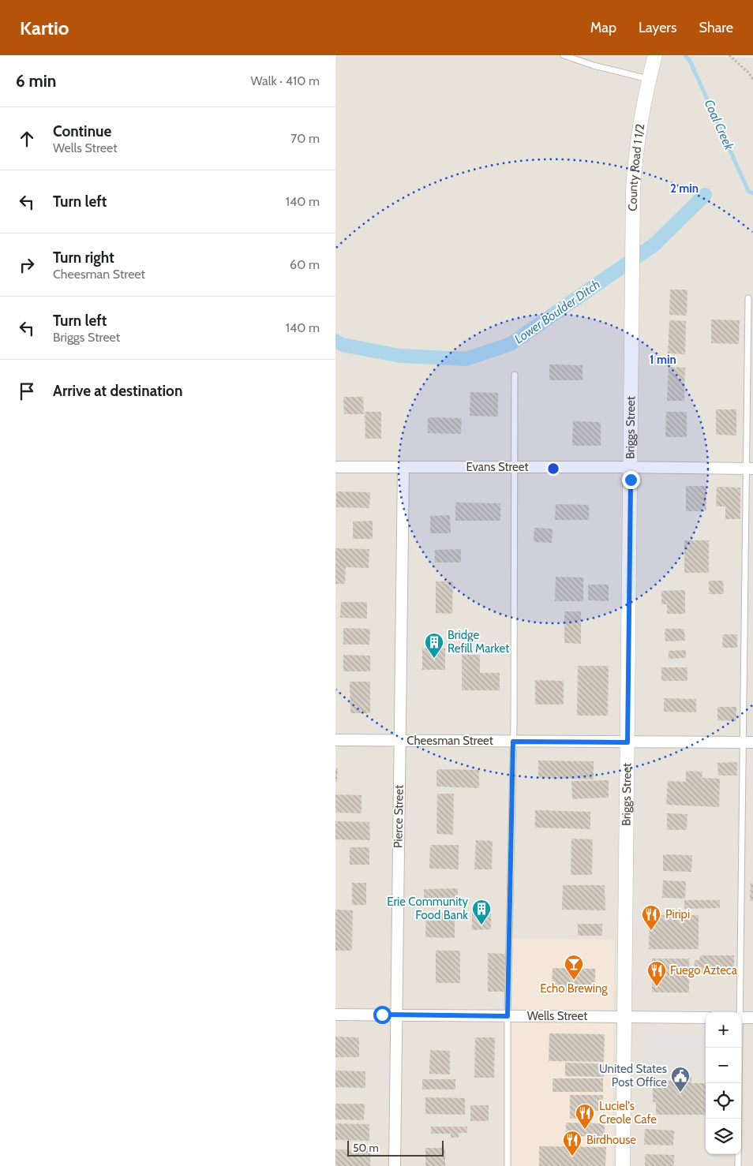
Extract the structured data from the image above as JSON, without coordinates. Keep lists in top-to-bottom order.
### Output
{
  "streets": {
    "street": [
      "County Road 1 1/2",
      "Briggs Street",
      "Evans Street",
      "Cheesman Street",
      "Pierce Street",
      "Wells Street"
    ]
  },
  "crossings": [
    ["County Road 1 1/2", "Briggs Street"],
    ["Briggs Street", "Evans Street"],
    ["Briggs Street", "Cheesman Street"],
    ["Briggs Street", "Wells Street"],
    ["Evans Street", "Pierce Street"],
    ["Cheesman Street", "Pierce Street"],
    ["Pierce Street", "Wells Street"]
  ],
  "water": ["Coal Creek", "Lower Boulder Ditch"],
  "places": {
    "building": ["Bridge Refill Market", "Erie Community Food Bank"],
    "restaurant": [
      "Piripi",
      "Fuego Azteca",
      "Luciel's Creole Cafe",
      "Birdhouse"
    ],
    "bar": ["Echo Brewing"],
    "public building": ["United States Post Office"]
  },
  "scale_bar": "50 m",
  "page": {
    "header": "Kartio",
    "nav": ["Map", "Layers", "Share"],
    "heading": ["6 min", "Walk · 410 m"],
    "list": [
      ["Continue", "Wells Street", "70 m"],
      ["Turn left", "140 m"],
      ["Turn right", "Cheesman Street", "60 m"],
      ["Turn left", "Briggs Street", "140 m"],
      "Arrive at destination"
    ],
    "map_buttons": ["+", "−"],
    "scale": "50 m"
  },
  "rings": ["2 min", "1 min"]
}
